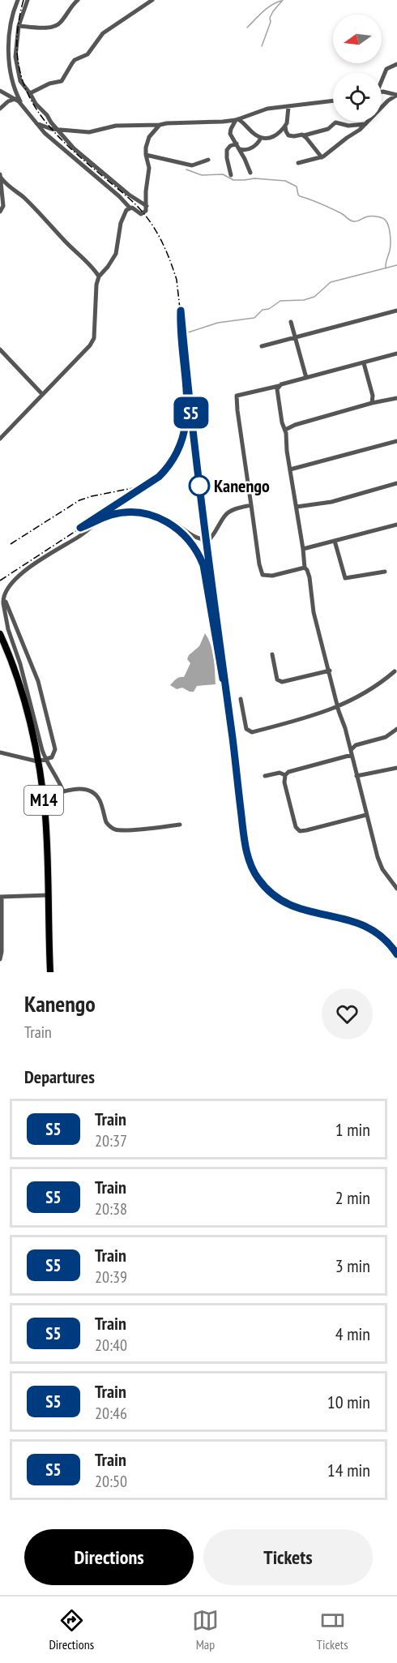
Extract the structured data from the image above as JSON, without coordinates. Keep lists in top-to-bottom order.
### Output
{
  "streets": {
    "highway": ["M14"]
  },
  "places": ["Kanengo"],
  "north": "left",
  "page": {
    "on_map": "S5",
    "heading": [
      ["Kanengo", "Train"],
      "Departures"
    ],
    "list": [
      {
        "mark": "S5",
        "name": "Train",
        "note": "20:37",
        "value": "1 min"
      },
      {
        "mark": "S5",
        "name": "Train",
        "note": "20:38",
        "value": "2 min"
      },
      {
        "mark": "S5",
        "name": "Train",
        "note": "20:39",
        "value": "3 min"
      },
      {
        "mark": "S5",
        "name": "Train",
        "note": "20:40",
        "value": "4 min"
      },
      {
        "mark": "S5",
        "name": "Train",
        "note": "20:46",
        "value": "10 min"
      },
      {
        "mark": "S5",
        "name": "Train",
        "note": "20:50",
        "value": "14 min"
      }
    ],
    "buttons": ["Directions", "Tickets"],
    "tabs": ["Directions", "Map", "Tickets"]
  }
}
